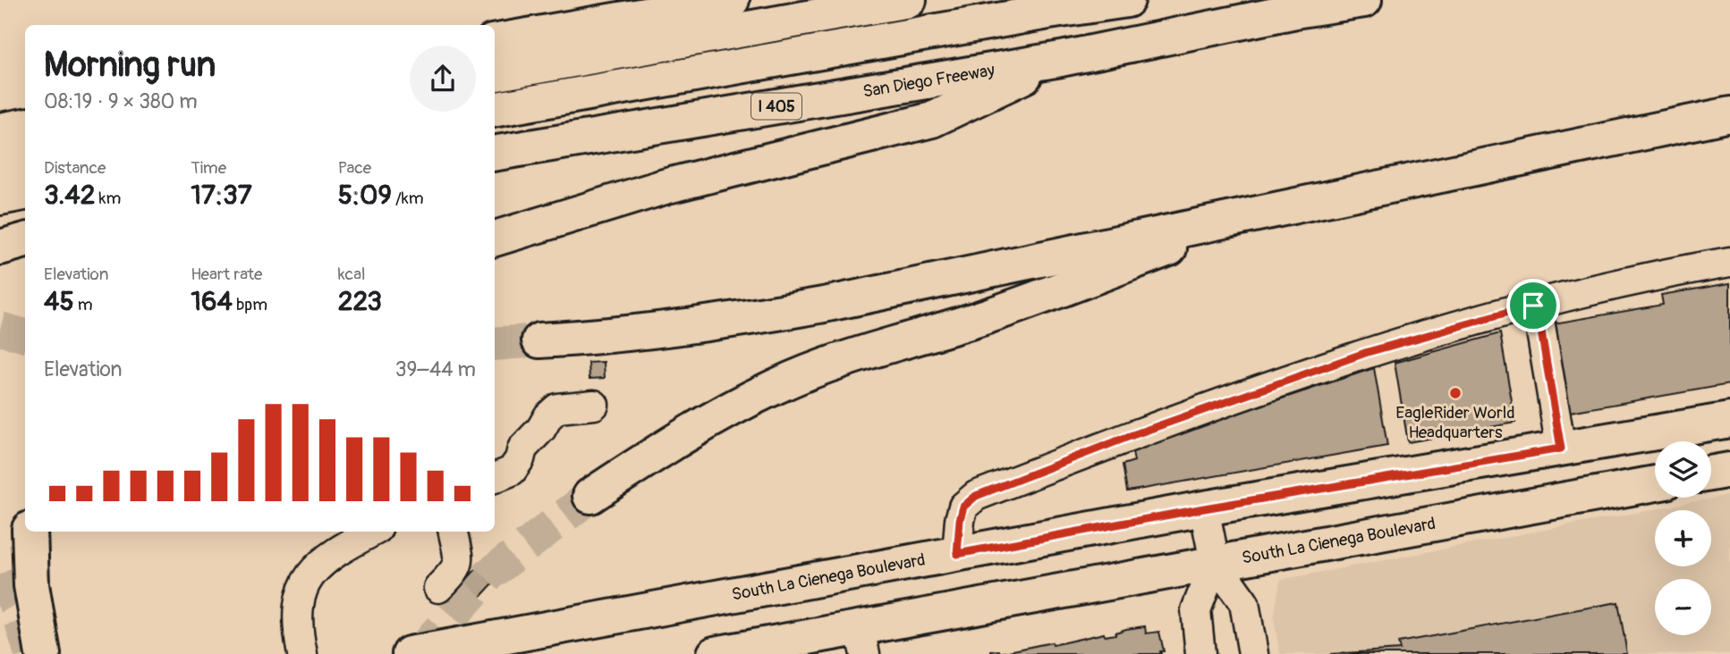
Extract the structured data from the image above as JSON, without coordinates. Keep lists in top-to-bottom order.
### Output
{
  "streets": {
    "main road": ["San Diego Freeway", "I 405", "South La Cienega Boulevard"]
  },
  "places": ["EagleRider World Headquarters"],
  "page": {
    "heading": ["Morning run", "08:19 · 9 × 380 m"],
    "stats": [
      ["Distance", "3.42 km"],
      ["Time", "17:37"],
      ["Pace", "5:09 /km"],
      ["Elevation", "45 m"],
      ["Heart rate", "164 bpm"],
      ["kcal", "223"]
    ],
    "chart": ["Elevation", "39–44 m"],
    "map_buttons": ["+", "−"]
  }
}
